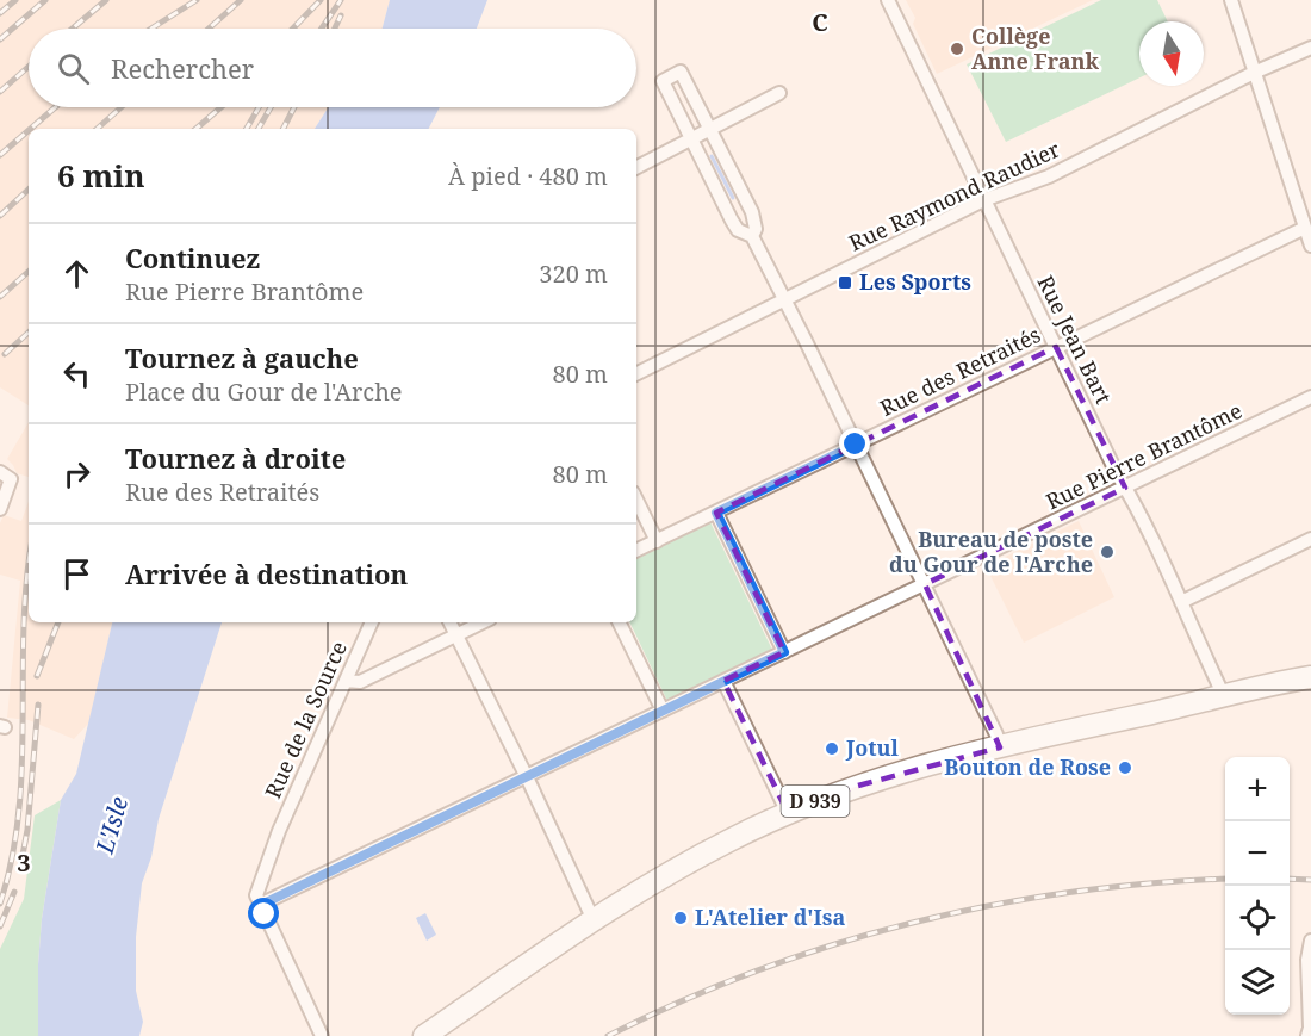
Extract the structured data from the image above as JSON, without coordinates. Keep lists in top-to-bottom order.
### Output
{
  "streets": {
    "main road": ["D 939"],
    "street": [
      "Rue Raymond Raudier",
      "Rue Jean Bart",
      "Rue des Retraités",
      "Rue Pierre Brantôme",
      "Rue de la Source"
    ]
  },
  "crossings": [
    ["Rue Raymond Raudier", "Rue Jean Bart"],
    ["Rue Jean Bart", "Rue des Retraités"],
    ["Rue Jean Bart", "Rue Pierre Brantôme"],
    ["Rue Jean Bart", "D 939"],
    ["Rue Pierre Brantôme", "Rue de la Source"]
  ],
  "water": ["L'Isle"],
  "places": {
    "other": [
      "Collège Anne Frank",
      "Bureau de poste du Gour de l'Arche",
      "Jotul",
      "Bouton de Rose",
      "L'Atelier d'Isa"
    ],
    "transit": ["Les Sports"]
  },
  "north": "bottom",
  "page": {
    "search": "Rechercher",
    "heading": ["6 min", "À pied · 480 m"],
    "list": [
      ["Continuez", "Rue Pierre Brantôme", "320 m"],
      ["Tournez à gauche", "Place du Gour de l'Arche", "80 m"],
      ["Tournez à droite", "Rue des Retraités", "80 m"],
      "Arrivée à destination"
    ],
    "map_buttons": ["+", "−"]
  },
  "grid": {
    "columns": ["C"],
    "rows": ["3"]
  }
}
